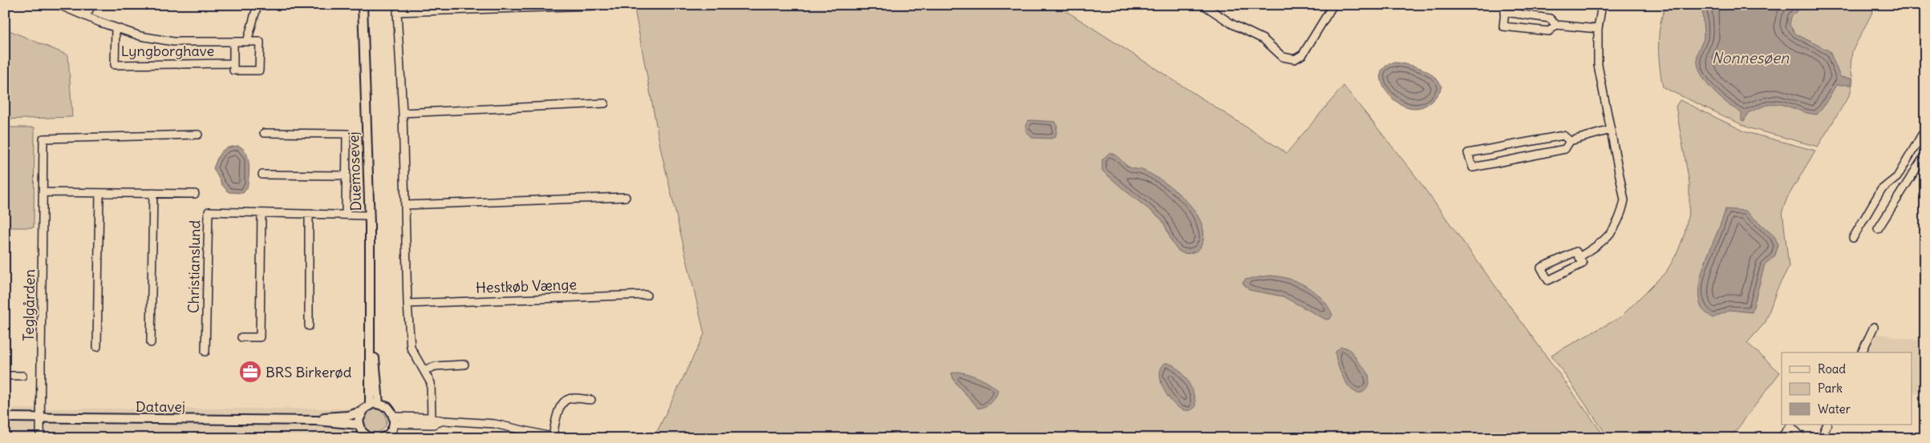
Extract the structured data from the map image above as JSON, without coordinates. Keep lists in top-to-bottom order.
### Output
{
  "streets": {
    "street": [
      "Lyngborghave",
      "Duemosevej",
      "Christianslund",
      "Hestkøb Vænge",
      "Teglgården",
      "Datavej"
    ]
  },
  "crossings": [
    ["Duemosevej", "Christianslund"],
    ["Teglgården", "Datavej"]
  ],
  "water": ["Nonnesøen"],
  "places": {
    "office": ["BRS Birkerød"]
  },
  "legend": ["Road", "Park", "Water"]
}
